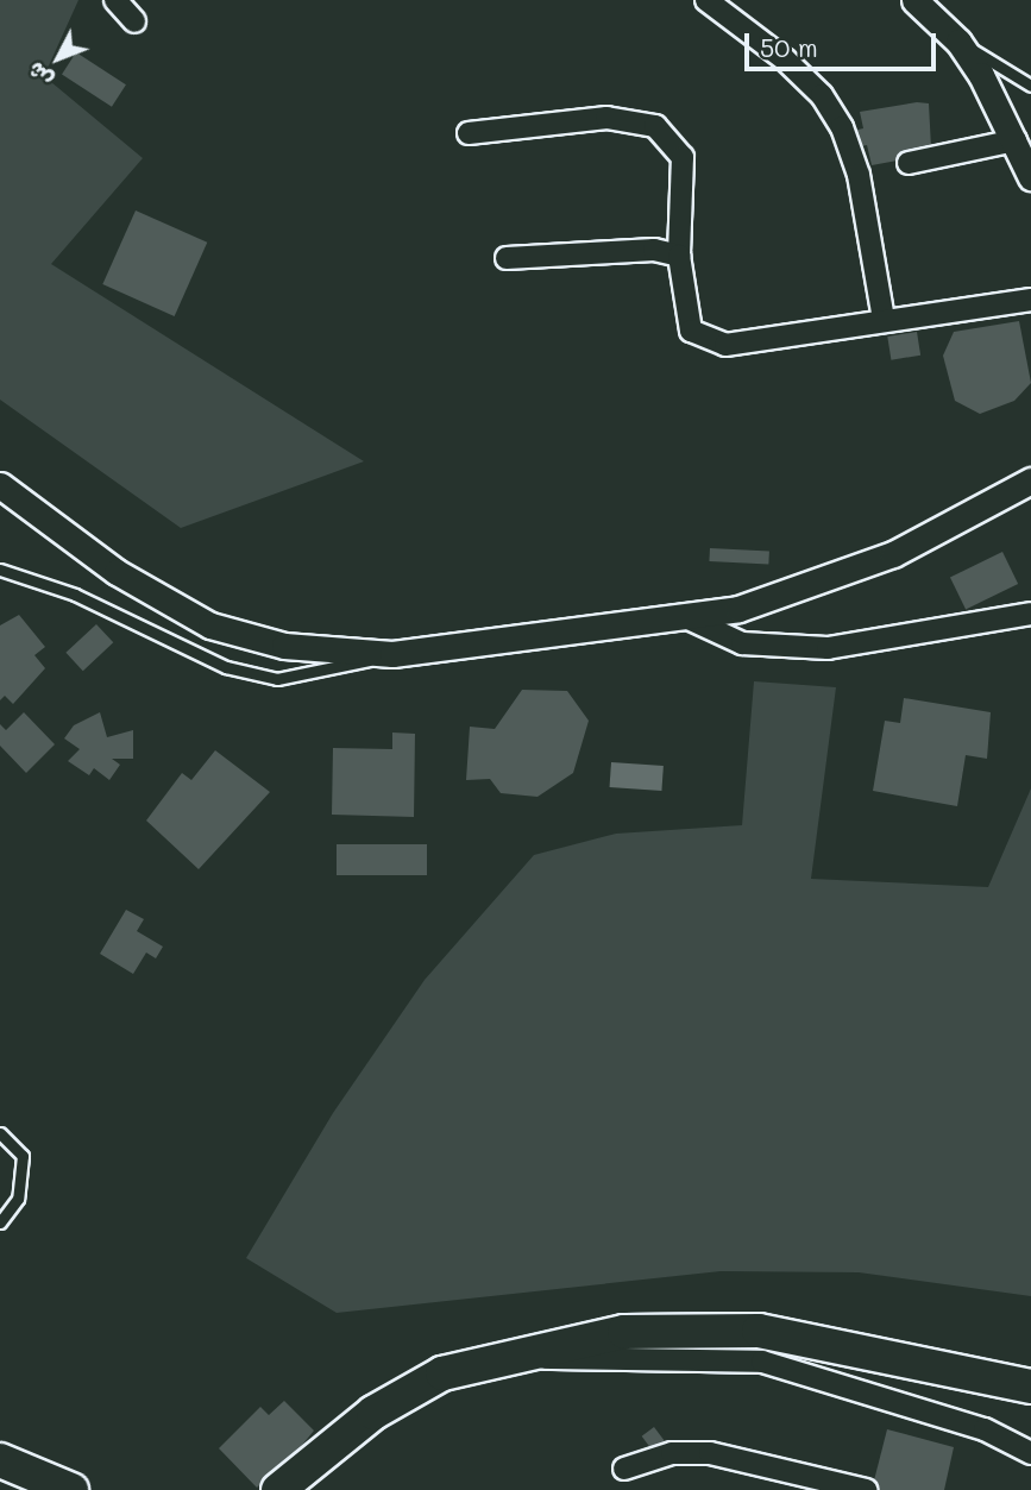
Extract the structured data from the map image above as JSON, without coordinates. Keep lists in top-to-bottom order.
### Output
{
  "scale_bar": "50 m",
  "north": "bottom left"
}
